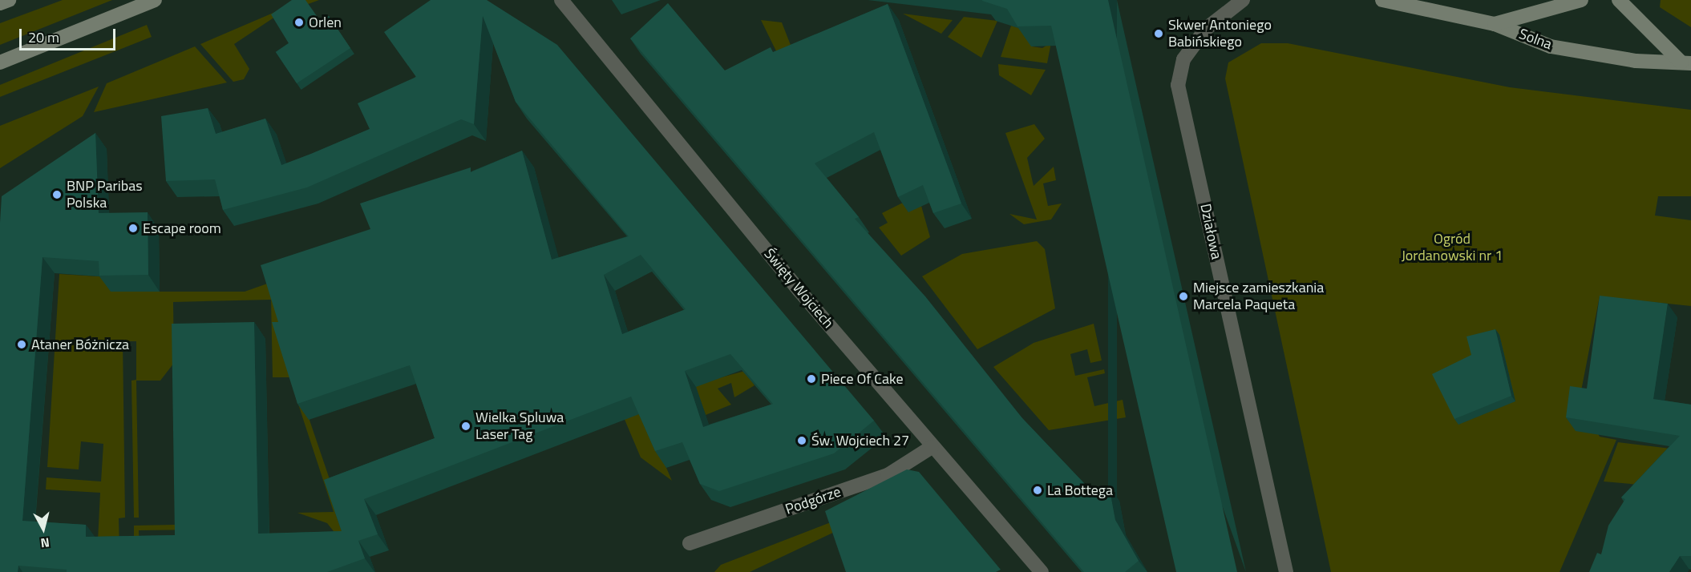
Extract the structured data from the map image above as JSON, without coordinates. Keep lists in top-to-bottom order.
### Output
{
  "streets": {
    "street": [
      "Solna",
      "Działowa",
      "Święty Wojciech",
      "Podgórze"
    ]
  },
  "crossings": [
    ["Święty Wojciech", "Podgórze"]
  ],
  "parks": ["Ogród Jordanowski nr 1"],
  "places": [
    "Orlen",
    "Skwer Antoniego Babińskiego",
    "BNP Paribas Polska",
    "Escape room",
    "Miejsce zamieszkania Marcela Paqueta",
    "Ataner Bóżnicza",
    "Piece Of Cake",
    "Wielka Spluwa Laser Tag",
    "Św. Wojciech 27",
    "La Bottega"
  ],
  "scale_bar": "20 m",
  "north": "bottom"
}
